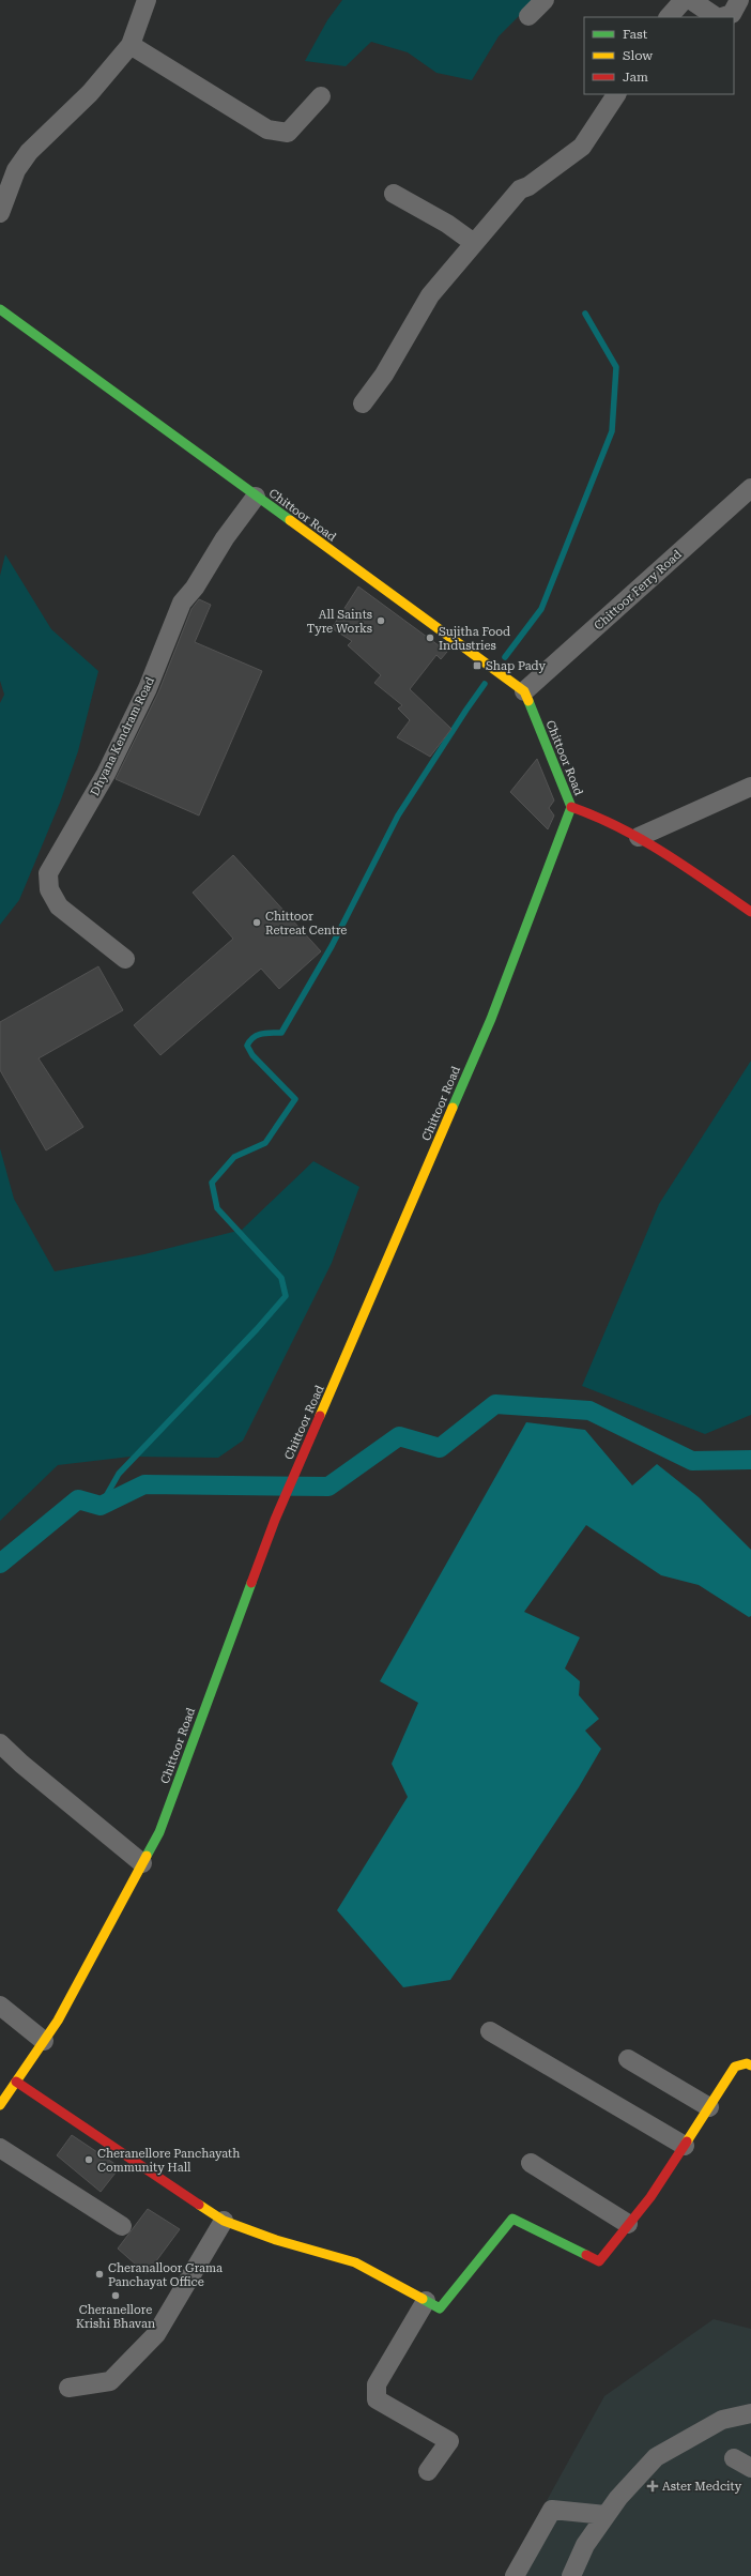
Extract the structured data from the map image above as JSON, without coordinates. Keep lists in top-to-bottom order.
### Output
{
  "streets": {
    "main road": ["Chittoor Road"],
    "street": ["Chittoor Ferry Road", "Dhyana Kendram Road"]
  },
  "crossings": [
    ["Chittoor Road", "Chittoor Ferry Road"],
    ["Chittoor Road", "Dhyana Kendram Road"]
  ],
  "places": {
    "other": [
      "All Saints Tyre Works",
      "Sujitha Food Industries",
      "Chittoor Retreat Centre",
      "Cheranellore Panchayath Community Hall",
      "Cheranalloor Grama Panchayat Office",
      "Cheranellore Krishi Bhavan"
    ],
    "transit": ["Shap Pady"],
    "health": ["Aster Medcity"]
  },
  "legend": ["Fast", "Slow", "Jam"]
}
